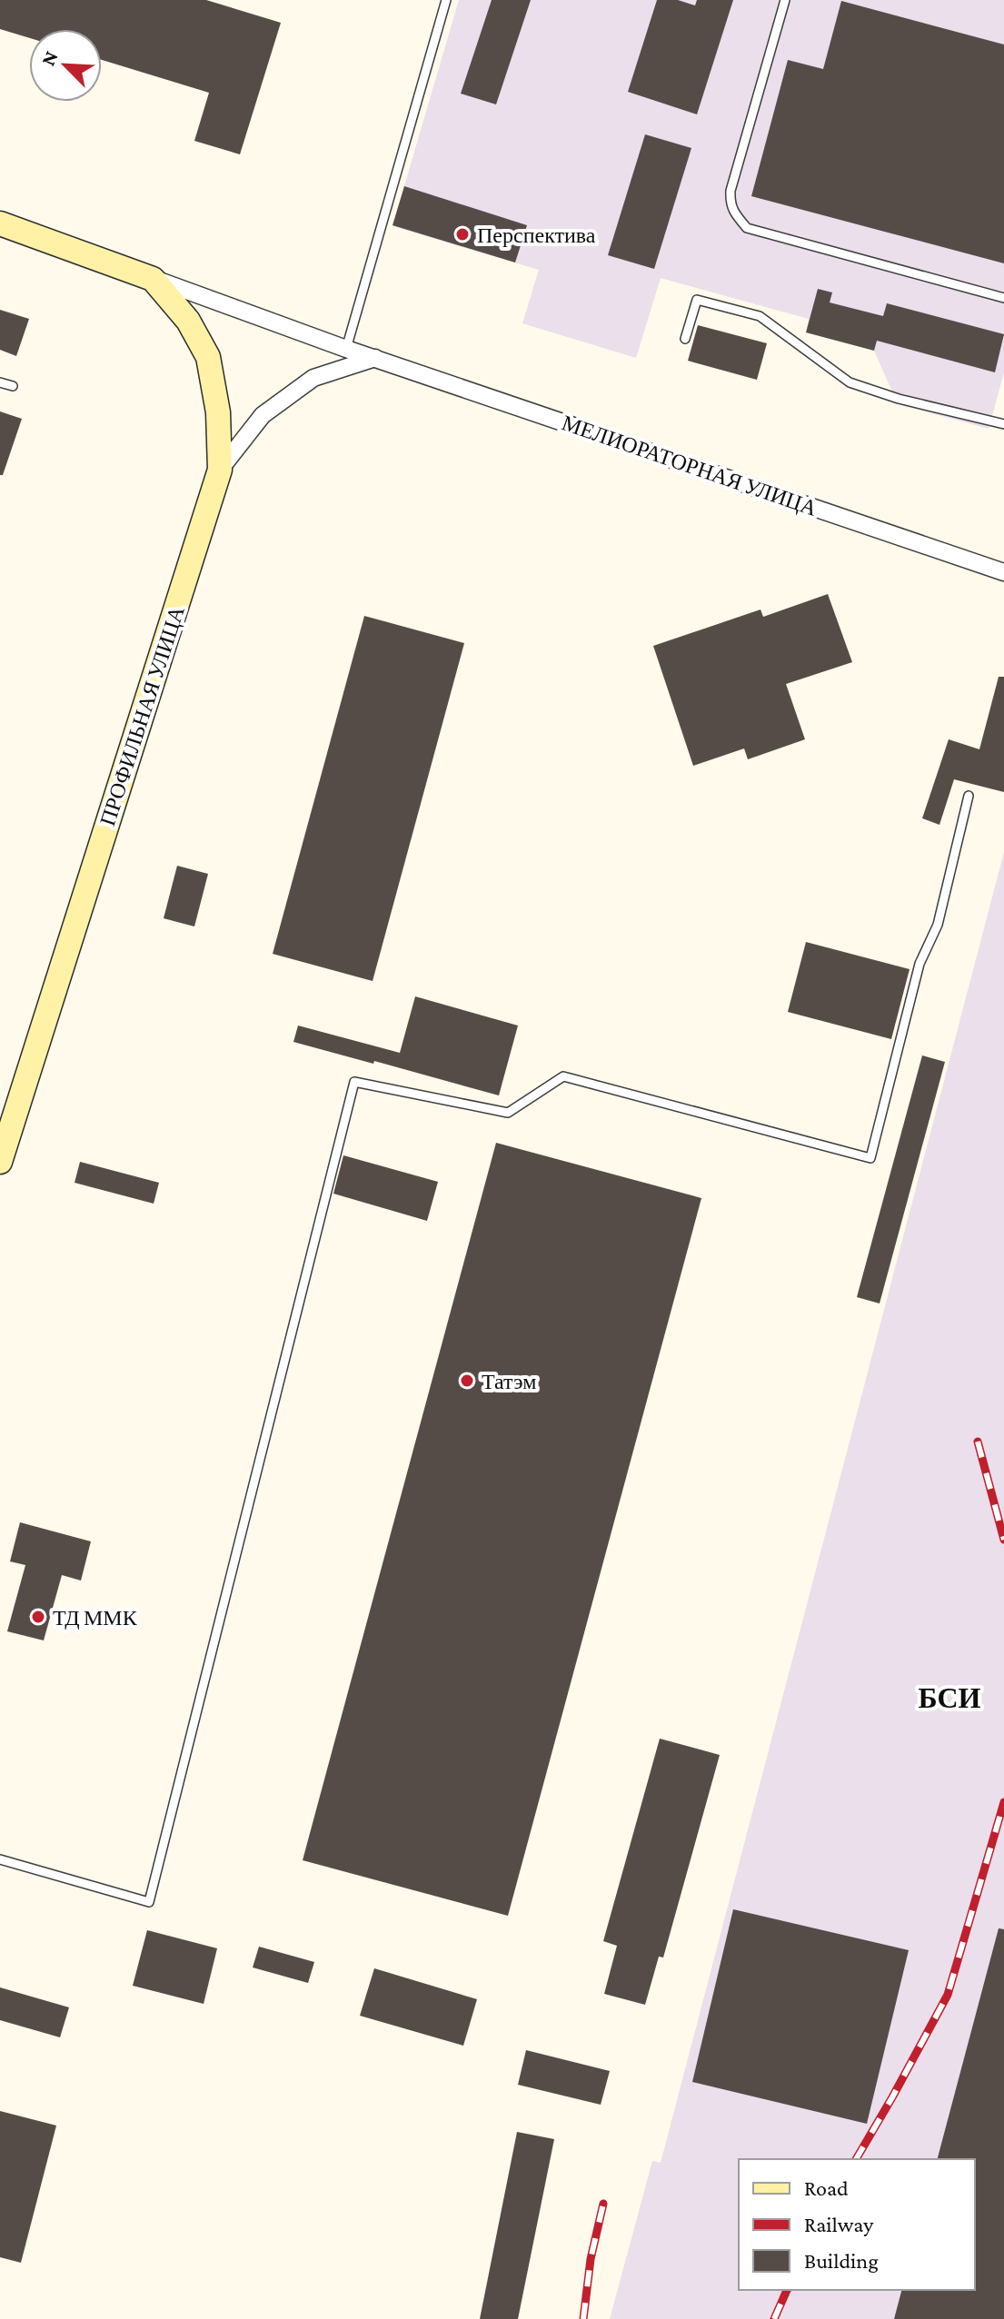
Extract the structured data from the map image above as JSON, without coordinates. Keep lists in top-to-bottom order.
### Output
{
  "streets": {
    "street": ["МЕЛИОРАТОРНАЯ УЛИЦА", "ПРОФИЛЬНАЯ УЛИЦА"]
  },
  "crossings": [
    ["МЕЛИОРАТОРНАЯ УЛИЦА", "ПРОФИЛЬНАЯ УЛИЦА"]
  ],
  "districts": ["БСИ"],
  "places": ["Перспектива", "Татэм", "ТД ММК"],
  "legend": ["Road", "Railway", "Building"],
  "north": "top left"
}
